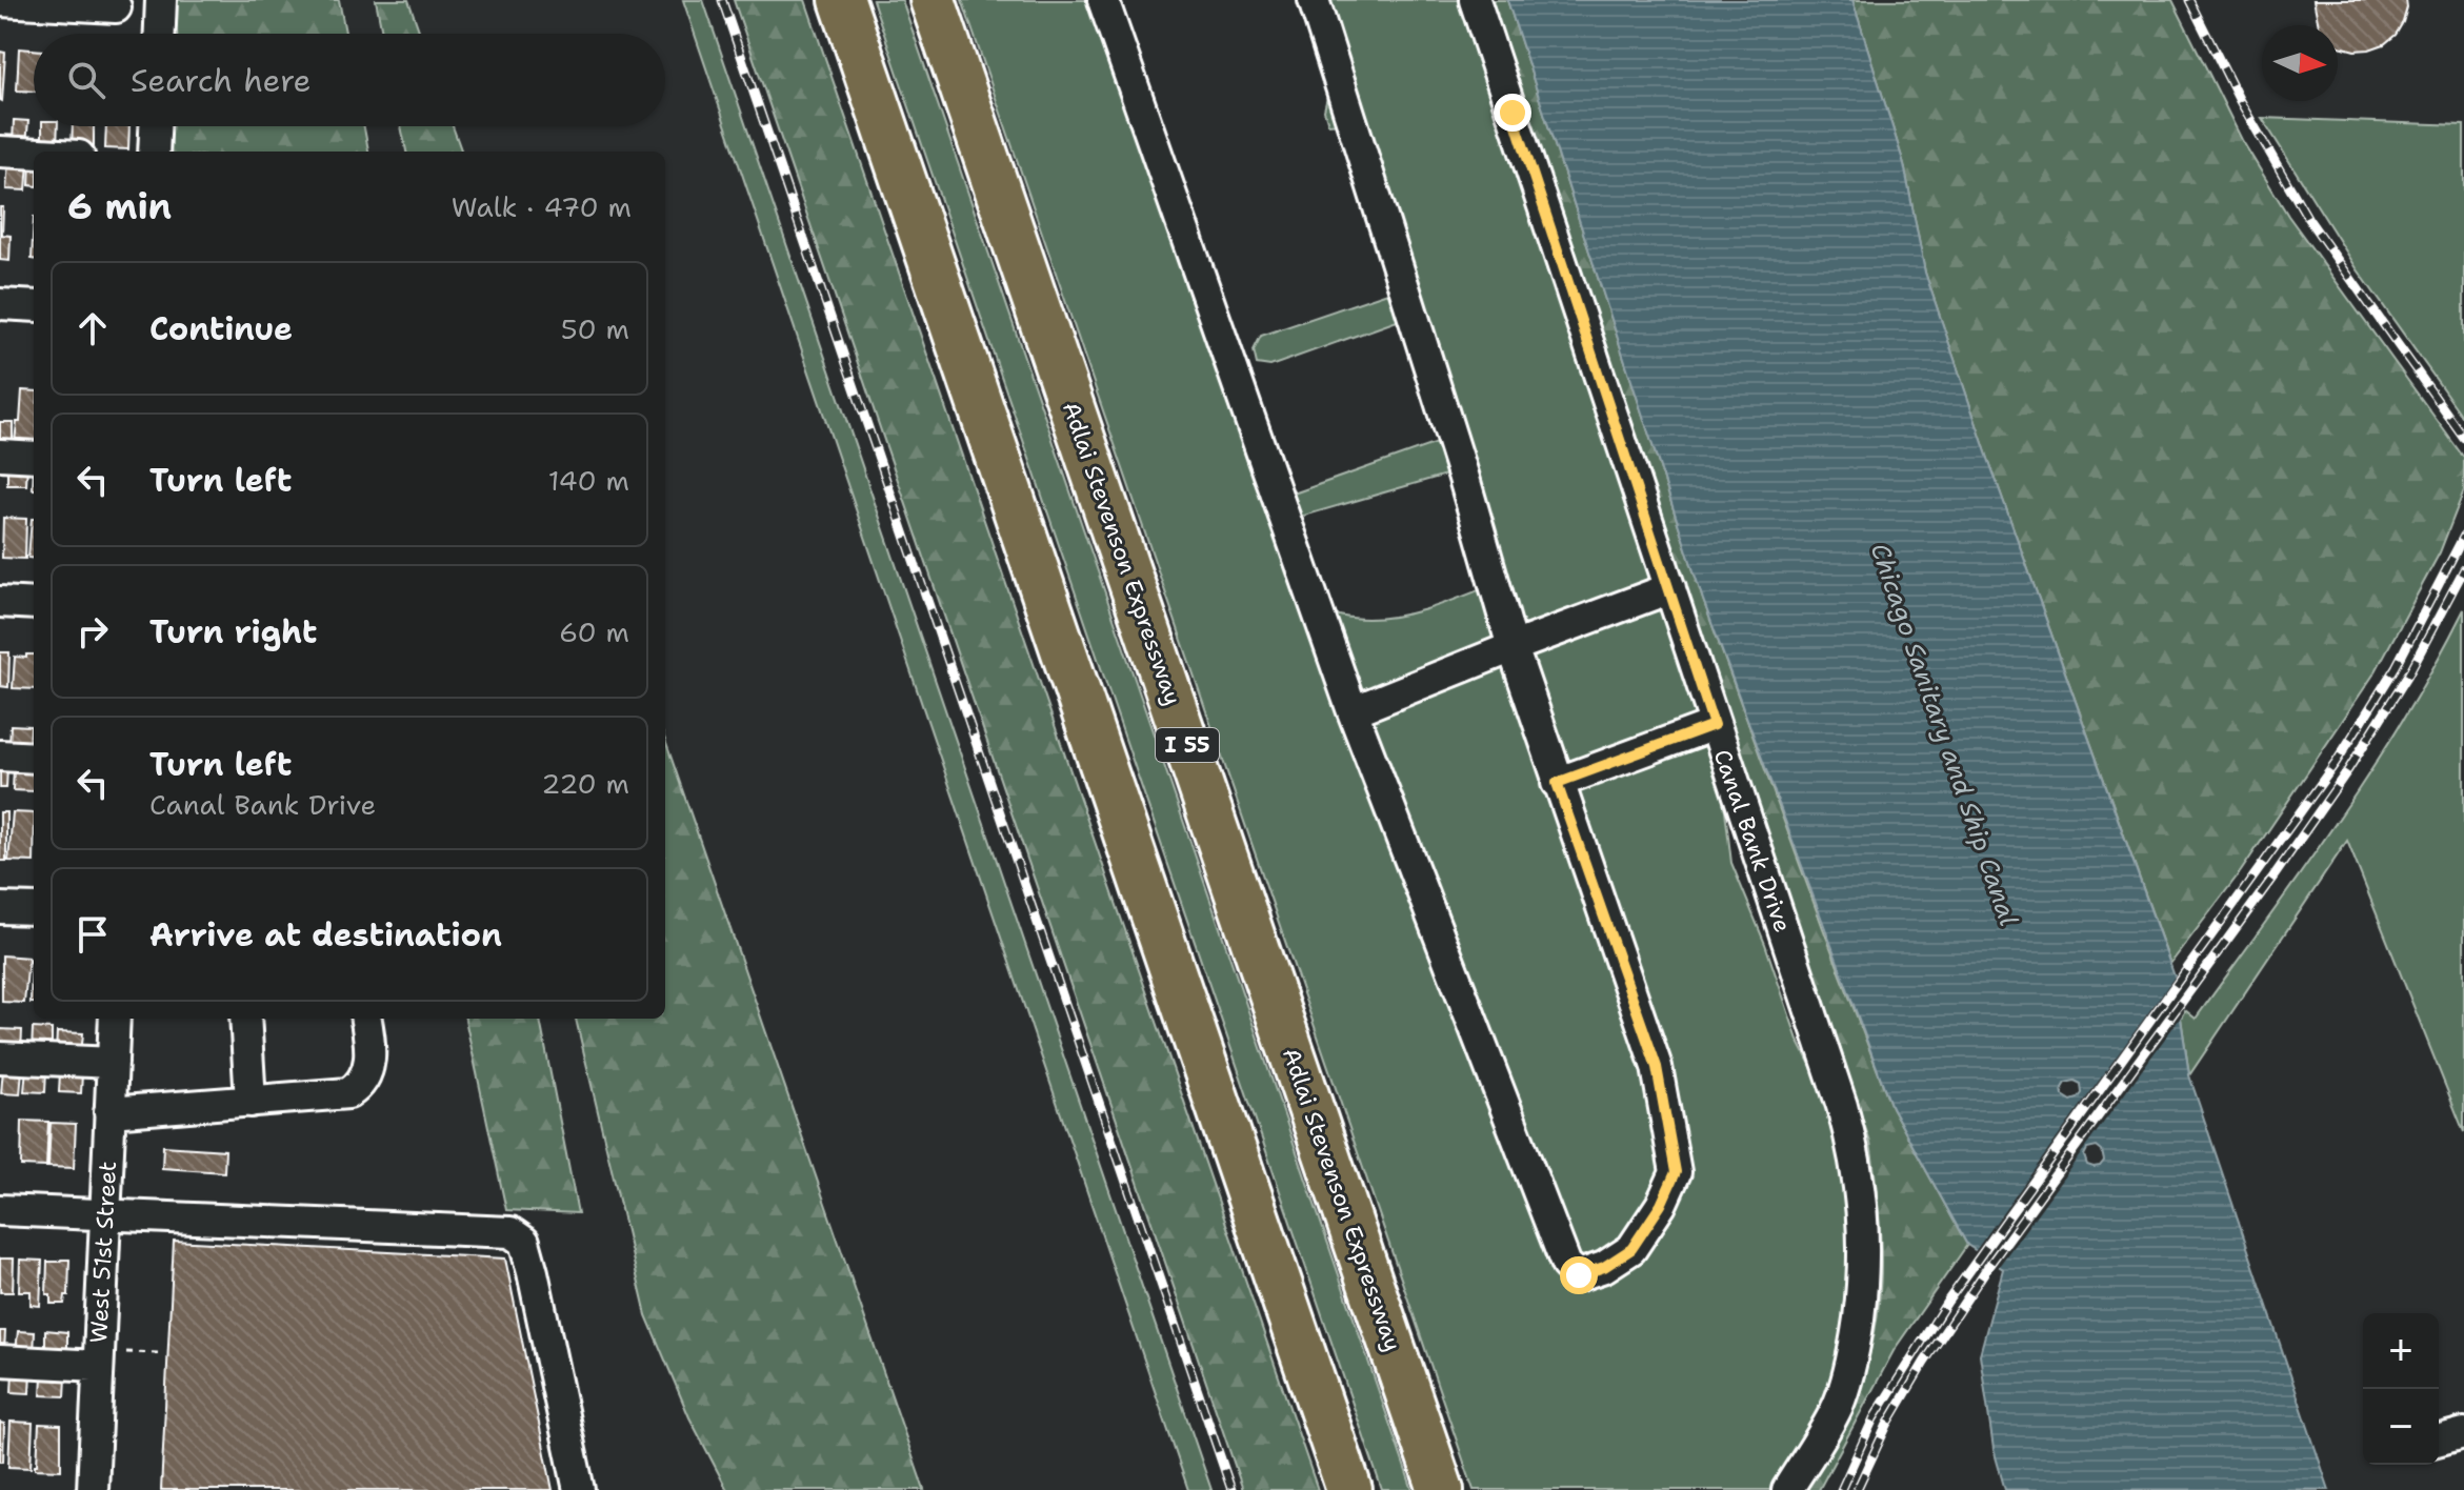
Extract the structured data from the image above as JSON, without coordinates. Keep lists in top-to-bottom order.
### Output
{
  "streets": {
    "highway": ["Adlai Stevenson Expressway", "I 55"],
    "street": ["Canal Bank Drive", "West 51st Street"]
  },
  "water": ["Chicago Sanitary and Ship Canal"],
  "north": "right",
  "page": {
    "search": "Search here",
    "heading": ["6 min", "Walk · 470 m"],
    "list": [
      ["Continue", "50 m"],
      ["Turn left", "140 m"],
      ["Turn right", "60 m"],
      ["Turn left", "Canal Bank Drive", "220 m"],
      "Arrive at destination"
    ],
    "map_buttons": ["+", "−"]
  }
}
